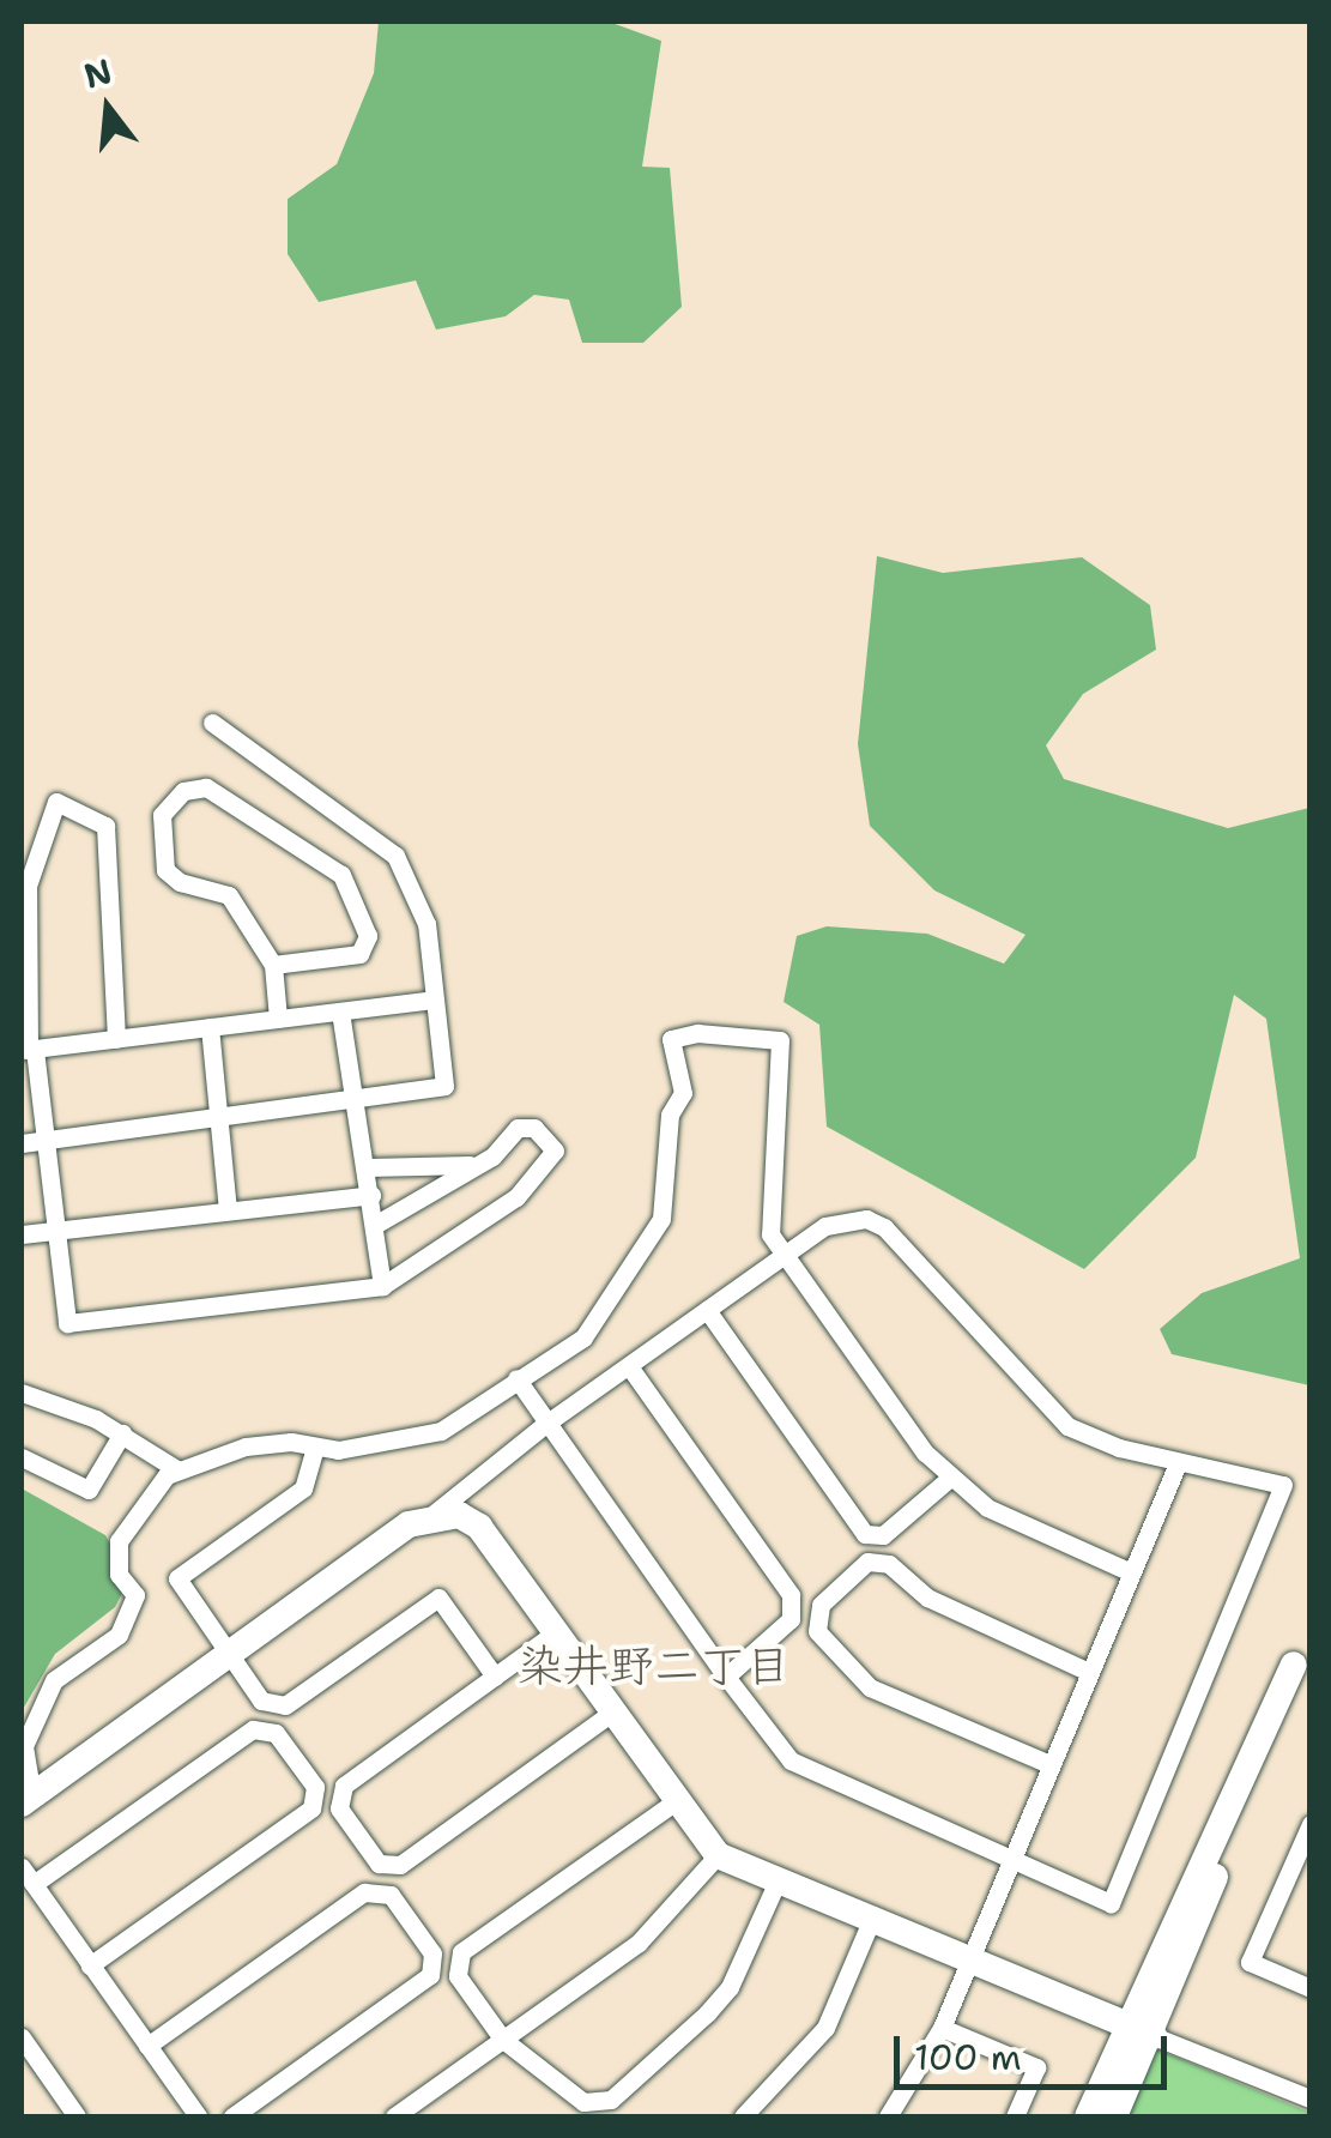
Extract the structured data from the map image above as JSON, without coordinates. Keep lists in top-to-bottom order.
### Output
{
  "districts": ["染井野二丁目"],
  "scale_bar": "100 m",
  "north": "top"
}
